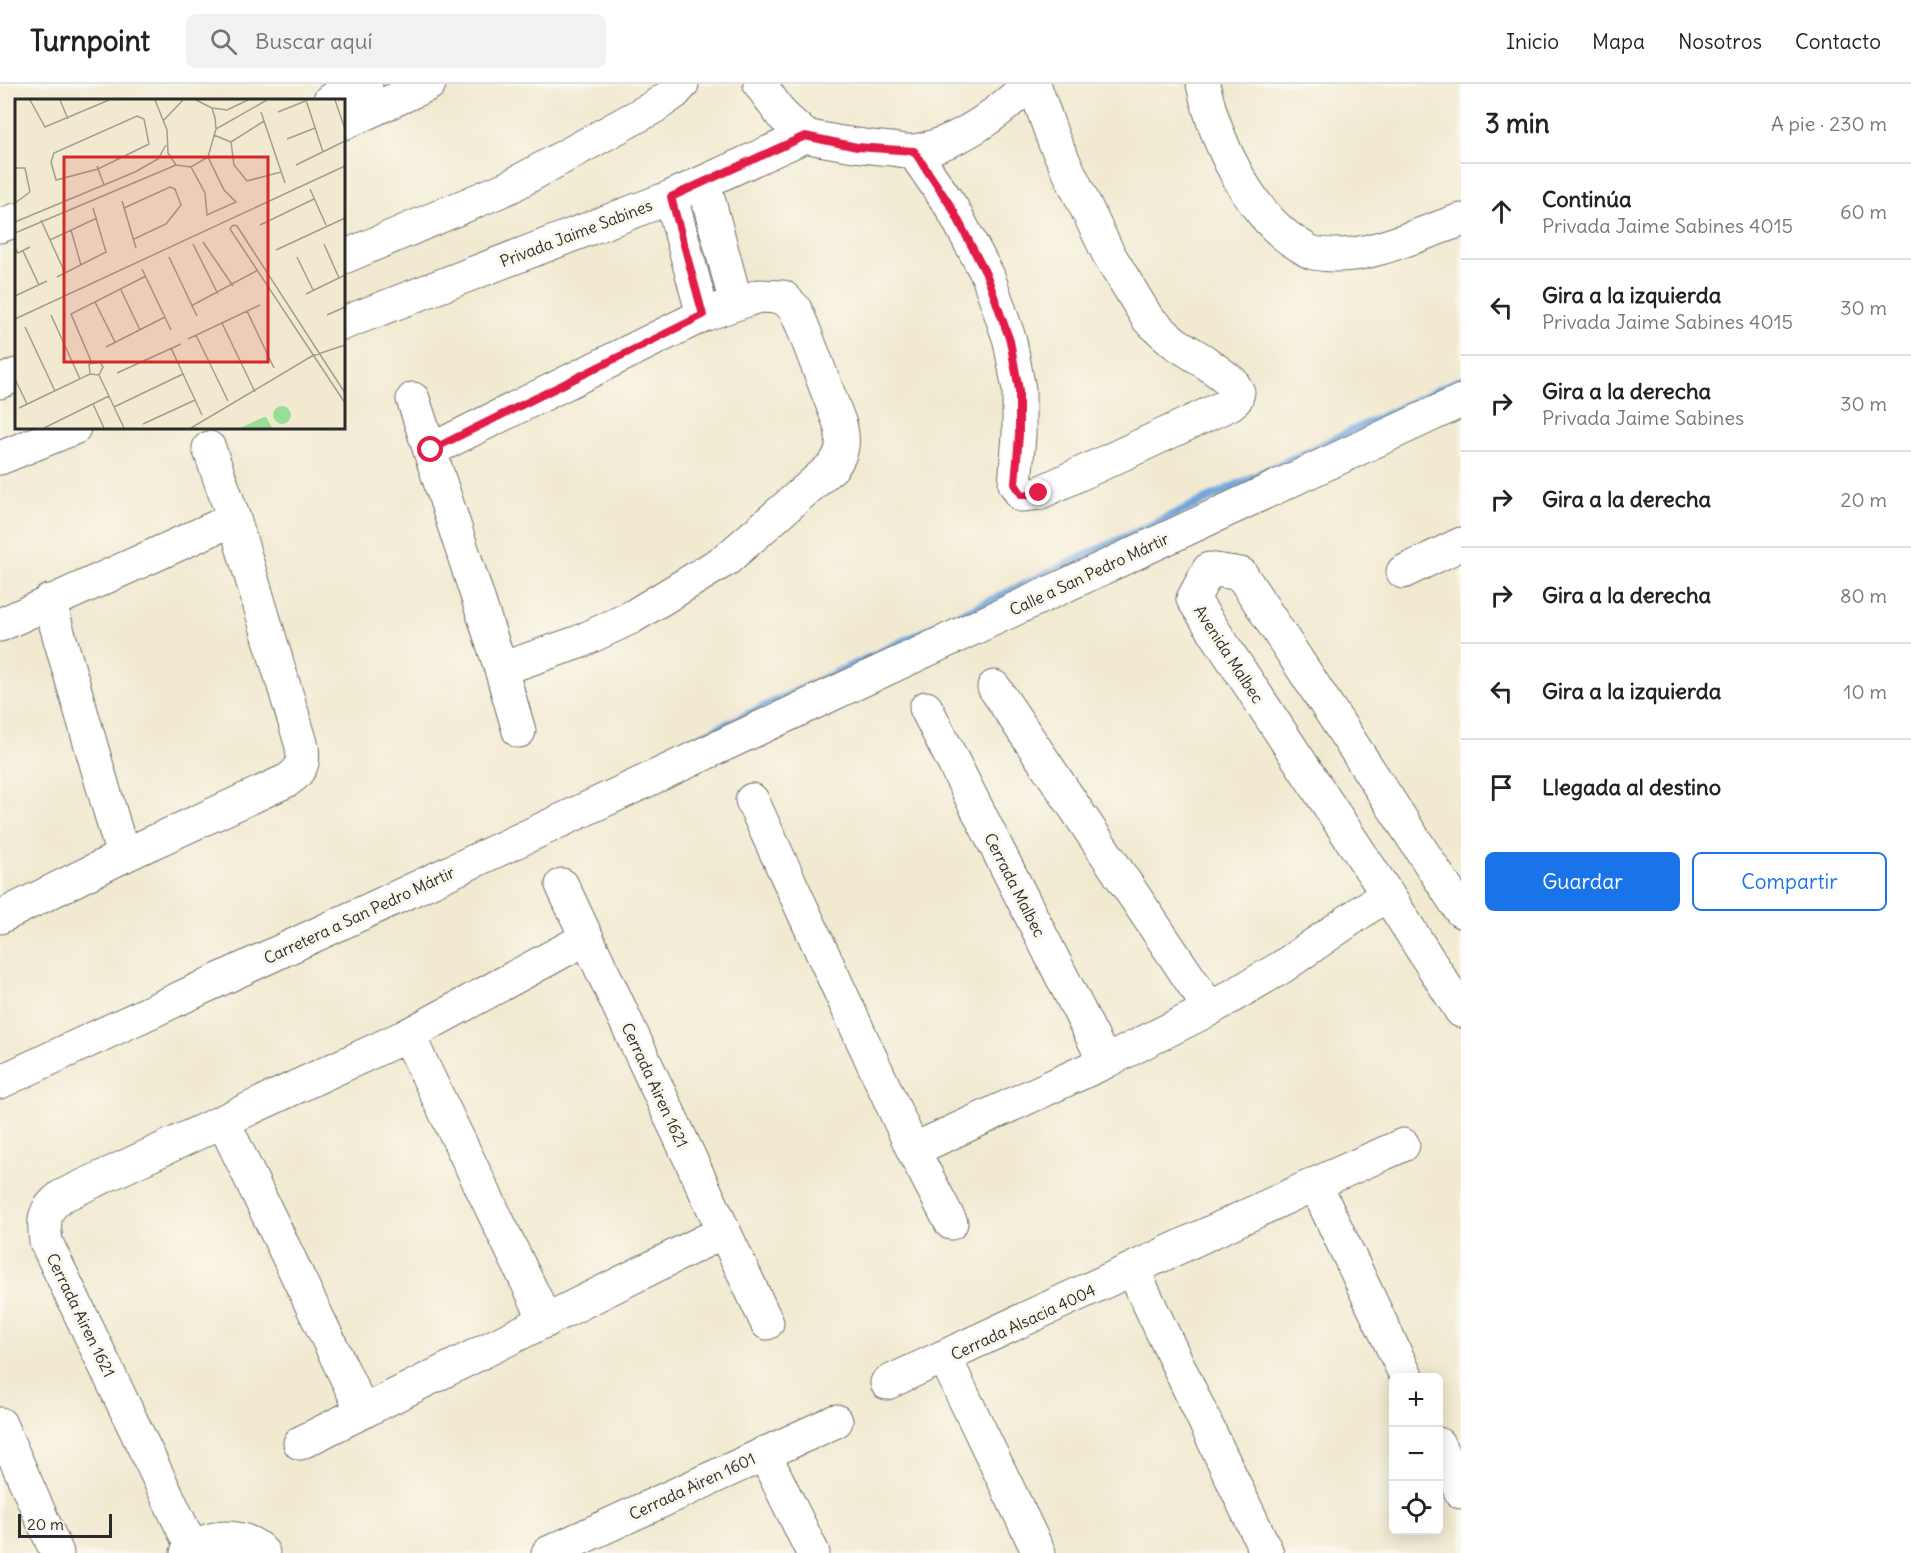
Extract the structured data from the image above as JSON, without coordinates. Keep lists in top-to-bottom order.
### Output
{
  "streets": {
    "street": [
      "Privada Jaime Sabines",
      "Calle a San Pedro Mártir",
      "Avenida Malbec",
      "Cerrada Malbec",
      "Carretera a San Pedro Mártir",
      "Cerrada Airen 1621",
      "Cerrada Alsacia 4004",
      "Cerrada Airen 1601"
    ]
  },
  "crossings": [
    ["Calle a San Pedro Mártir", "Carretera a San Pedro Mártir"]
  ],
  "scale_bar": "20 m",
  "page": {
    "header": "Turnpoint",
    "search": "Buscar aquí",
    "nav": [
      "Inicio",
      "Mapa",
      "Nosotros",
      "Contacto"
    ],
    "heading": ["3 min", "A pie · 230 m"],
    "list": [
      ["Continúa", "Privada Jaime Sabines 4015", "60 m"],
      ["Gira a la izquierda", "Privada Jaime Sabines 4015", "30 m"],
      ["Gira a la derecha", "Privada Jaime Sabines", "30 m"],
      ["Gira a la derecha", "20 m"],
      ["Gira a la derecha", "80 m"],
      ["Gira a la izquierda", "10 m"],
      "Llegada al destino"
    ],
    "buttons": ["Guardar", "Compartir"],
    "map_buttons": ["+", "−"],
    "scale": "20 m"
  }
}
